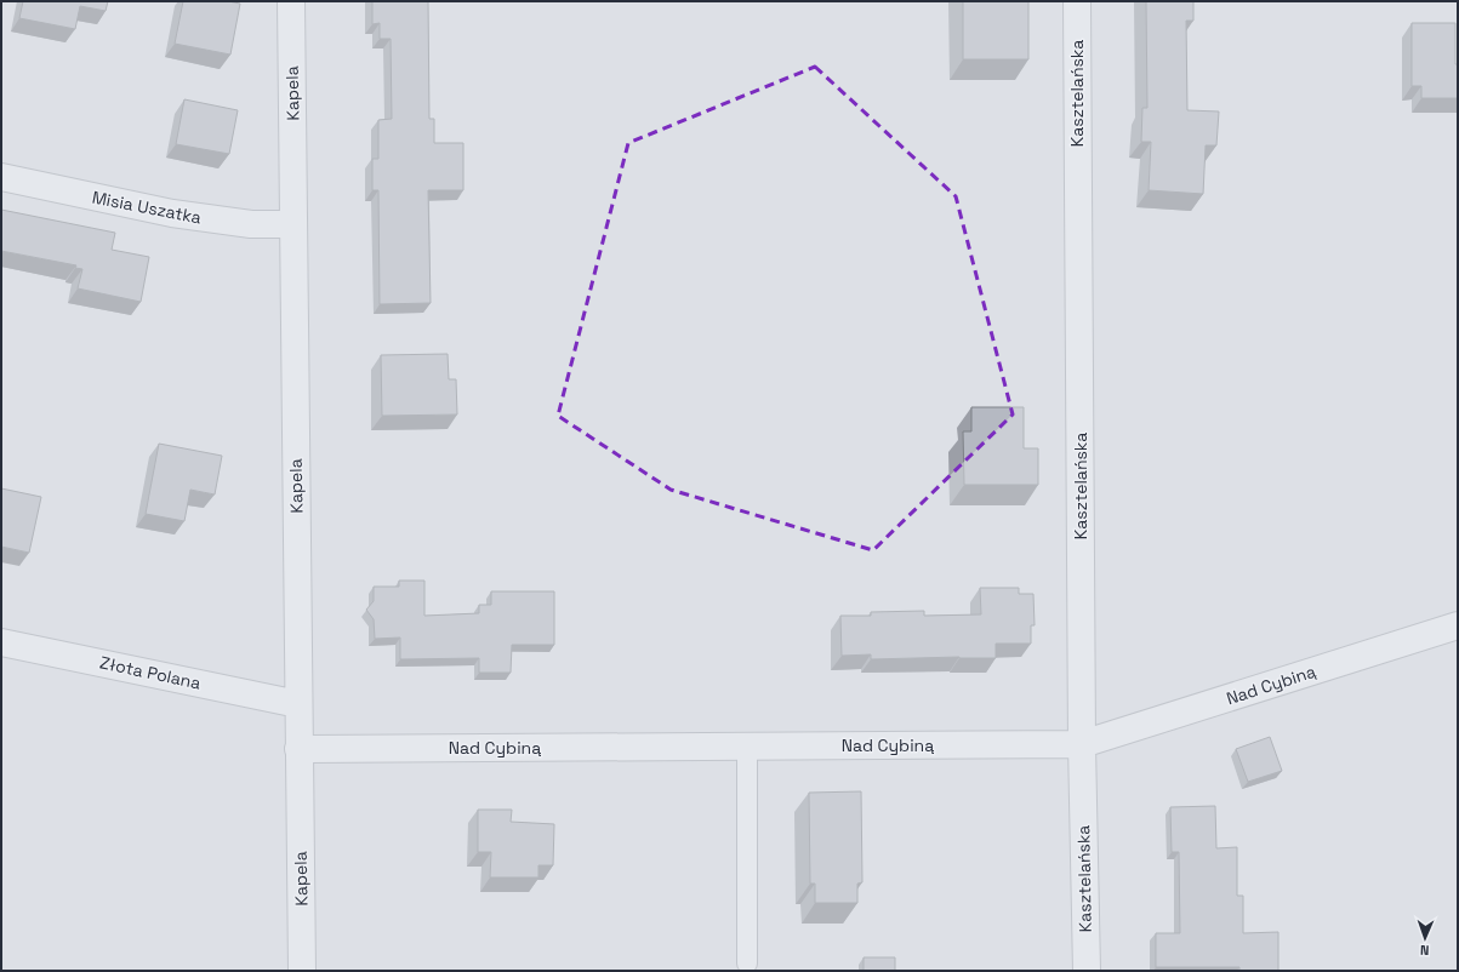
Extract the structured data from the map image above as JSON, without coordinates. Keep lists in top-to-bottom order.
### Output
{
  "streets": {
    "street": [
      "Kapela",
      "Kasztelańska",
      "Misia Uszatka",
      "Złota Polana",
      "Nad Cybiną"
    ]
  },
  "crossings": [
    ["Kapela", "Misia Uszatka"],
    ["Kapela", "Złota Polana"],
    ["Kapela", "Nad Cybiną"],
    ["Kasztelańska", "Nad Cybiną"]
  ],
  "north": "bottom"
}
